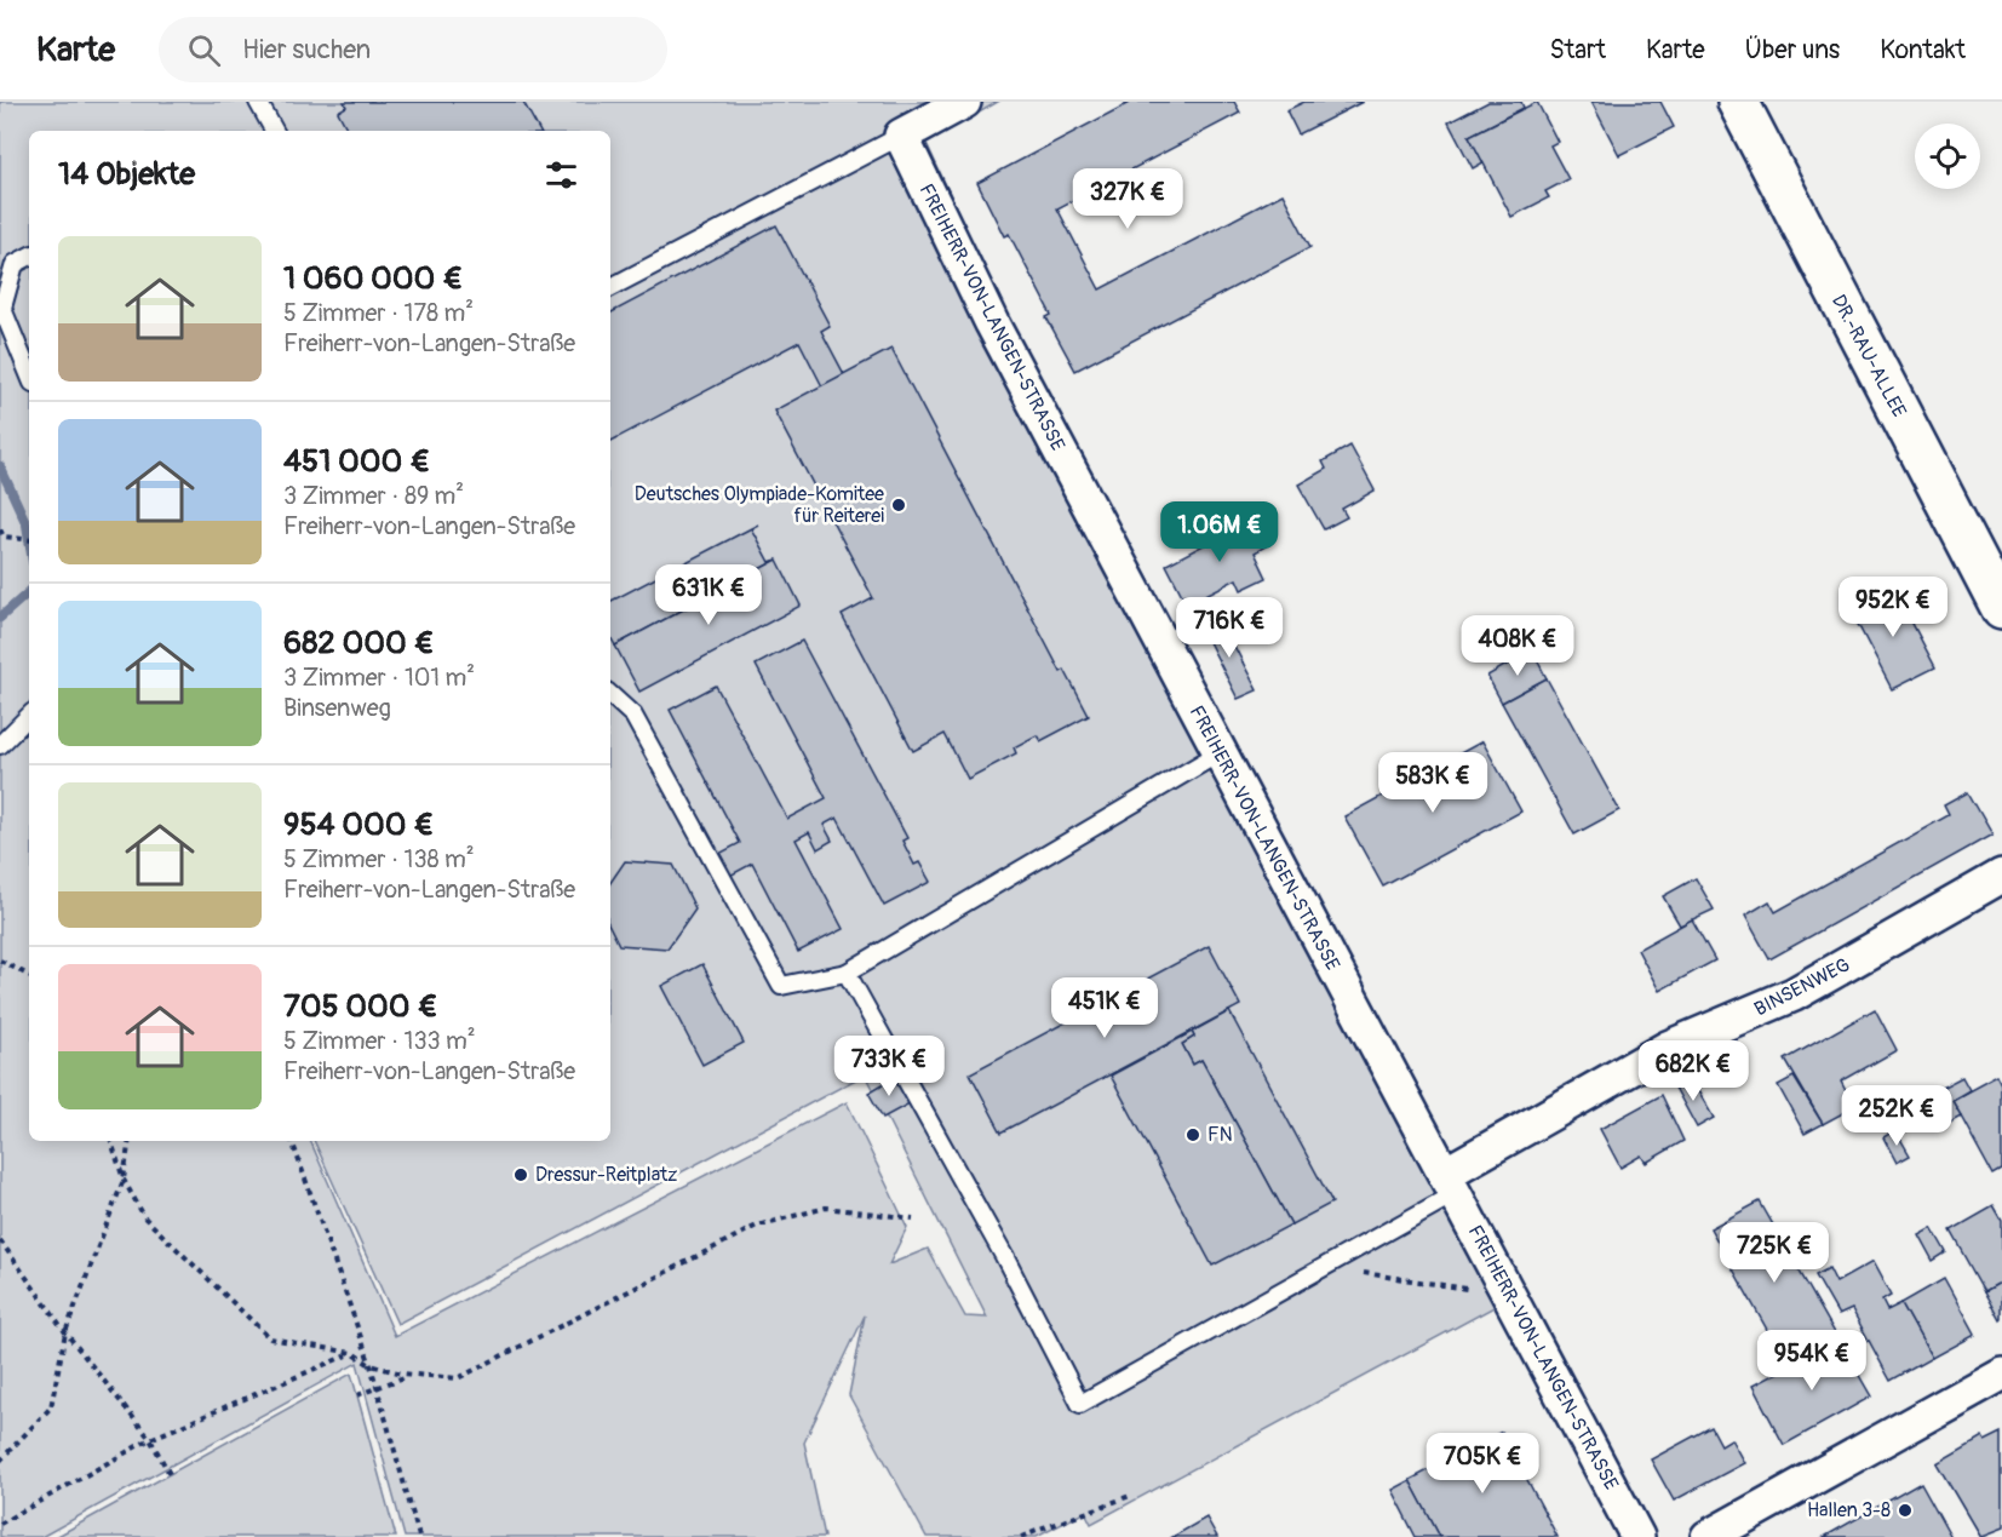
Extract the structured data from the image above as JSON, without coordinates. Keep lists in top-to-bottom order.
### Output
{
  "streets": {
    "street": ["FREIHERR-VON-LANGEN-STRASSE", "DR.-RAU-ALLEE", "BINSENWEG"]
  },
  "crossings": [
    ["FREIHERR-VON-LANGEN-STRASSE", "BINSENWEG"]
  ],
  "places": [
    "Deutsches Olympiade-Komitee für Reiterei",
    "FN",
    "Dressur-Reitplatz",
    "Hallen 3-8"
  ],
  "page": {
    "header": "Karte",
    "search": "Hier suchen",
    "nav": [
      "Start",
      "Karte",
      "Über uns",
      "Kontakt"
    ],
    "heading": "14 Objekte",
    "price": [
      "327K €",
      "1.06M €",
      "631K €",
      "952K €",
      "716K €",
      "408K €",
      "583K €",
      "451K €",
      "733K €",
      "682K €",
      "252K €",
      "725K €",
      "954K €",
      "705K €"
    ],
    "list": [
      {
        "name": "1 060 000 €",
        "note": "5 Zimmer · 178 m² · Freiherr-von-Langen-Straße"
      },
      {
        "name": "451 000 €",
        "note": "3 Zimmer · 89 m² · Freiherr-von-Langen-Straße"
      },
      {
        "name": "682 000 €",
        "note": "3 Zimmer · 101 m² · Binsenweg"
      },
      {
        "name": "954 000 €",
        "note": "5 Zimmer · 138 m² · Freiherr-von-Langen-Straße"
      },
      {
        "name": "705 000 €",
        "note": "5 Zimmer · 133 m² · Freiherr-von-Langen-Straße"
      }
    ]
  }
}
